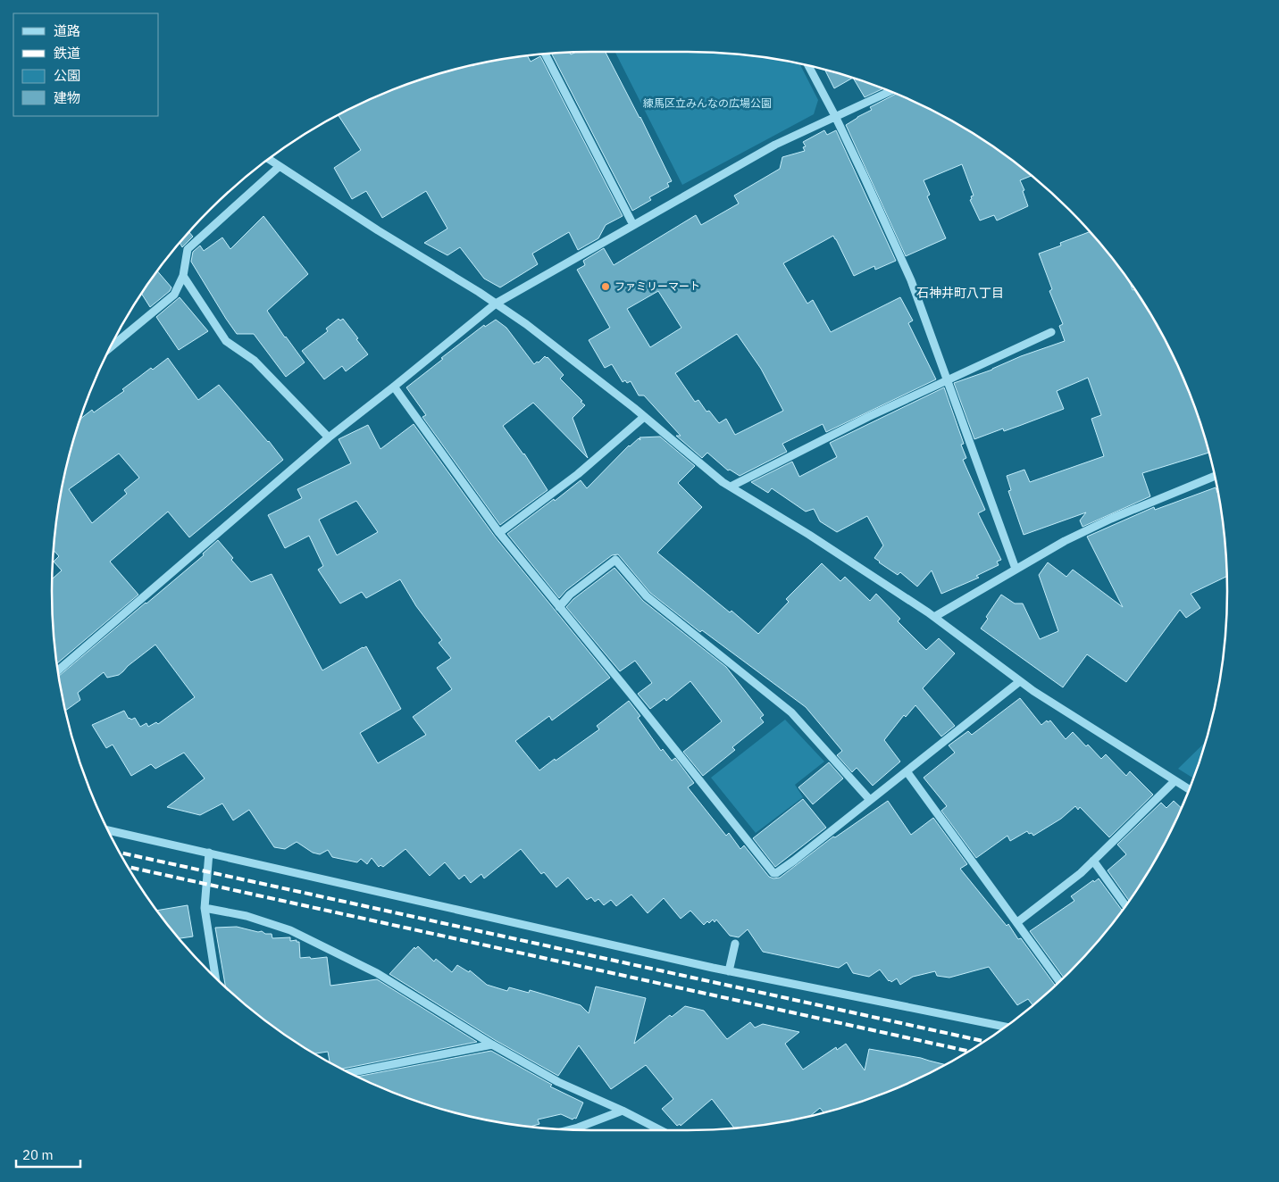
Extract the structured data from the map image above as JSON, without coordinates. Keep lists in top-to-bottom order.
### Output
{
  "districts": ["石神井町八丁目"],
  "parks": ["練馬区立みんなの広場公園"],
  "places": ["ファミリーマート"],
  "legend": [
    "道路",
    "鉄道",
    "公園",
    "建物"
  ],
  "scale_bar": "20 m"
}
